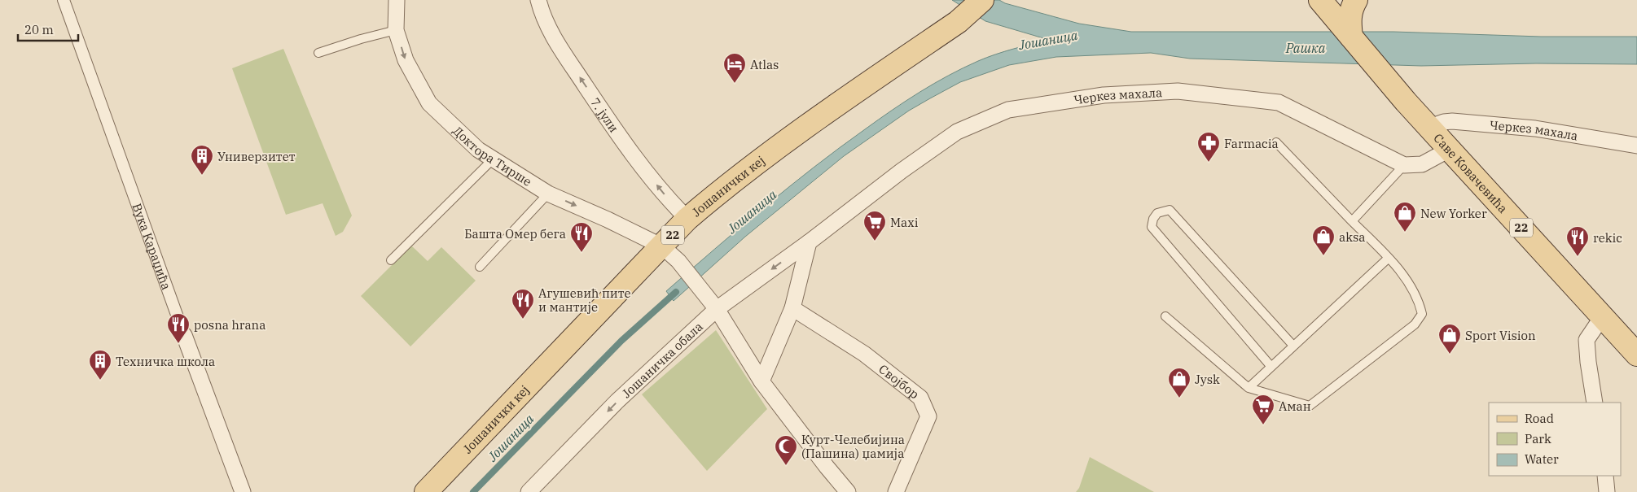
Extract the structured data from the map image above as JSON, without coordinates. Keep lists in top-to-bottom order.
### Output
{
  "streets": {
    "main road": ["Саве Ковачевића", "Јошанички кеј", "22"],
    "street": [
      "Черкез махала",
      "7. јули",
      "Доктора Тирше",
      "Вука Караџића",
      "Јошаничка обала",
      "Својбор"
    ]
  },
  "crossings": [
    ["Черкез махала", "Саве Ковачевића"],
    ["Черкез махала", "Јошаничка обала"],
    ["7. јули", "Јошанички кеј"],
    ["Доктора Тирше", "Јошанички кеј"],
    ["Доктора Тирше", "Јошаничка обала"],
    ["Саве Ковачевића", "22"]
  ],
  "one_way": ["7. јули", "Доктора Тирше", "Јошаничка обала"],
  "water": ["Јошаница", "Рашка"],
  "places": {
    "hotel": ["Atlas"],
    "pharmacy": ["Farmacia"],
    "building": ["Универзитет", "Техничка школа"],
    "shop": [
      "New Yorker",
      "aksa",
      "Sport Vision",
      "Jysk"
    ],
    "supermarket": ["Maxi", "Аман"],
    "restaurant": [
      "Башта Омер бега",
      "rekic",
      "Агушевић пите и мантије",
      "posna hrana"
    ],
    "mosque": ["Курт-Челебијина (Пашина) џамија"]
  },
  "legend": ["Road", "Park", "Water"],
  "scale_bar": "20 m"
}
